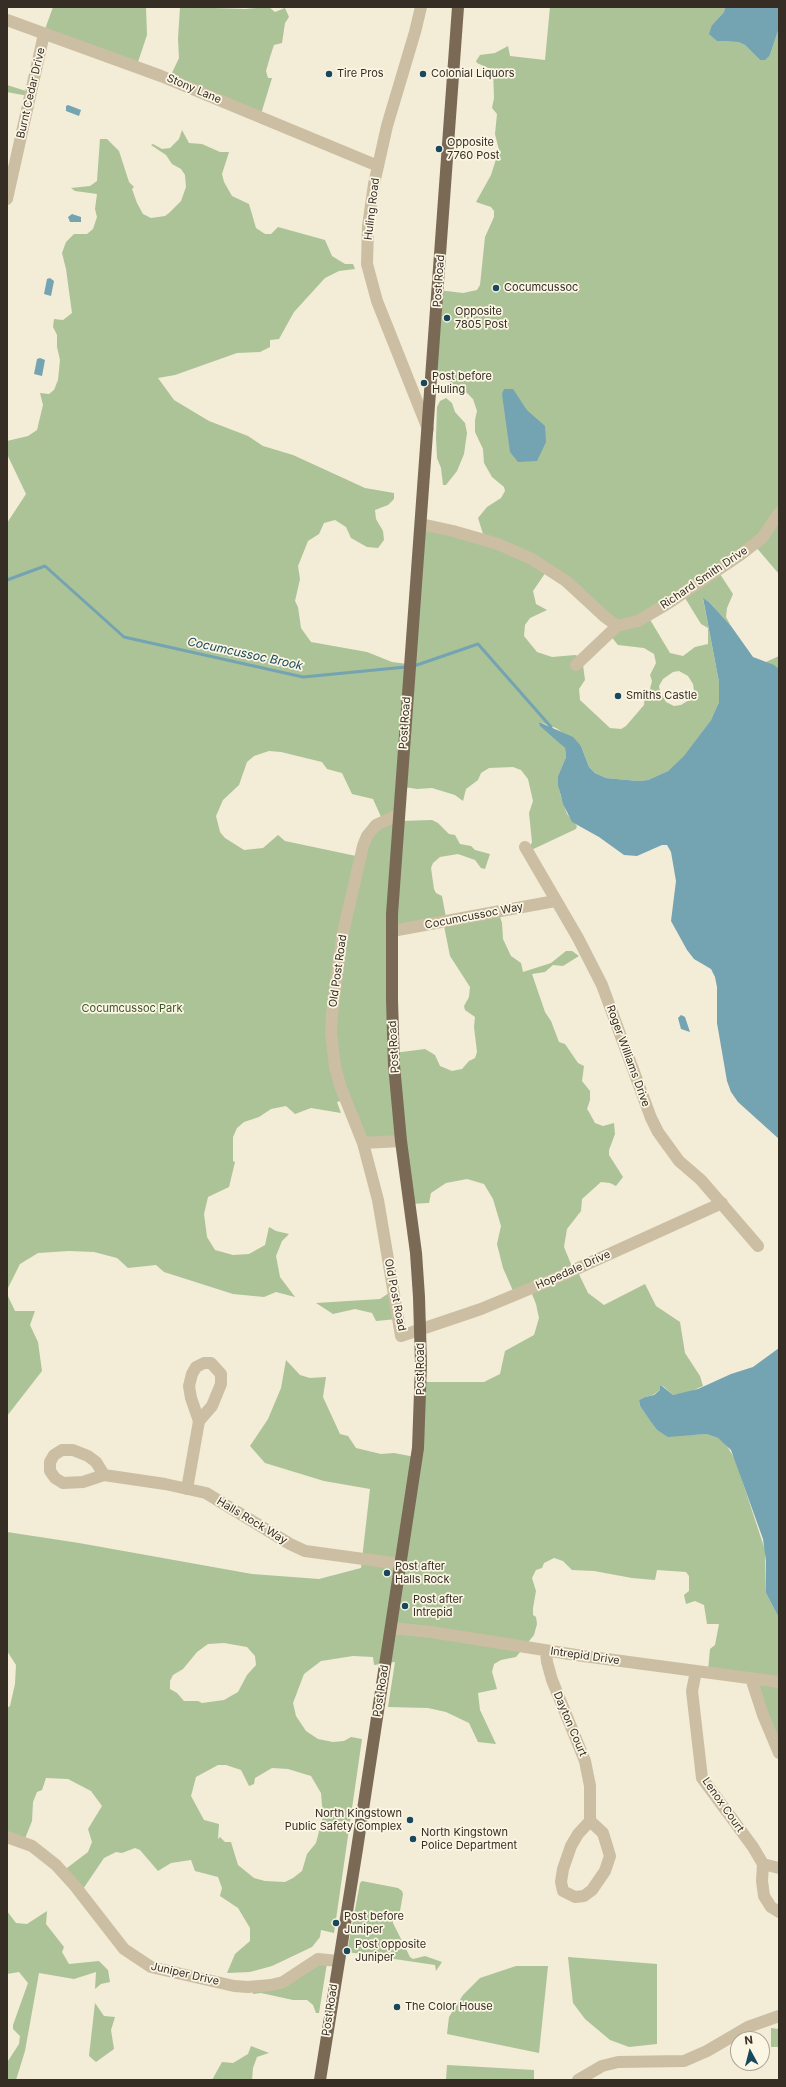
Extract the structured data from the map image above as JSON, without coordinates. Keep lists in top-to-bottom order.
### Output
{
  "streets": {
    "main road": ["Post Road"],
    "street": [
      "Stony Lane",
      "Burnt Cedar Drive",
      "Huling Road",
      "Richard Smith Drive",
      "Cocumcussoc Way",
      "Old Post Road",
      "Roger Williams Drive",
      "Hopedale Drive",
      "Halls Rock Way",
      "Intrepid Drive",
      "Dayton Court",
      "Lenox Court",
      "Juniper Drive"
    ]
  },
  "crossings": [
    ["Stony Lane", "Burnt Cedar Drive"],
    ["Stony Lane", "Huling Road"],
    ["Huling Road", "Post Road"],
    ["Post Road", "Cocumcussoc Way"],
    ["Post Road", "Old Post Road"],
    ["Post Road", "Hopedale Drive"],
    ["Post Road", "Halls Rock Way"],
    ["Post Road", "Intrepid Drive"],
    ["Post Road", "Juniper Drive"],
    ["Cocumcussoc Way", "Roger Williams Drive"],
    ["Old Post Road", "Hopedale Drive"],
    ["Roger Williams Drive", "Hopedale Drive"],
    ["Intrepid Drive", "Dayton Court"],
    ["Intrepid Drive", "Lenox Court"]
  ],
  "water": ["Cocumcussoc Brook"],
  "parks": ["Cocumcussoc Park"],
  "places": [
    "Tire Pros",
    "Colonial Liquors",
    "Opposite 7760 Post",
    "Cocumcussoc",
    "Opposite 7805 Post",
    "Post before Huling",
    "Smiths Castle",
    "Post after Halls Rock",
    "Post after Intrepid",
    "North Kingstown Public Safety Complex",
    "North Kingstown Police Department",
    "Post before Juniper",
    "Post opposite Juniper",
    "The Color House"
  ],
  "north": "top"
}
